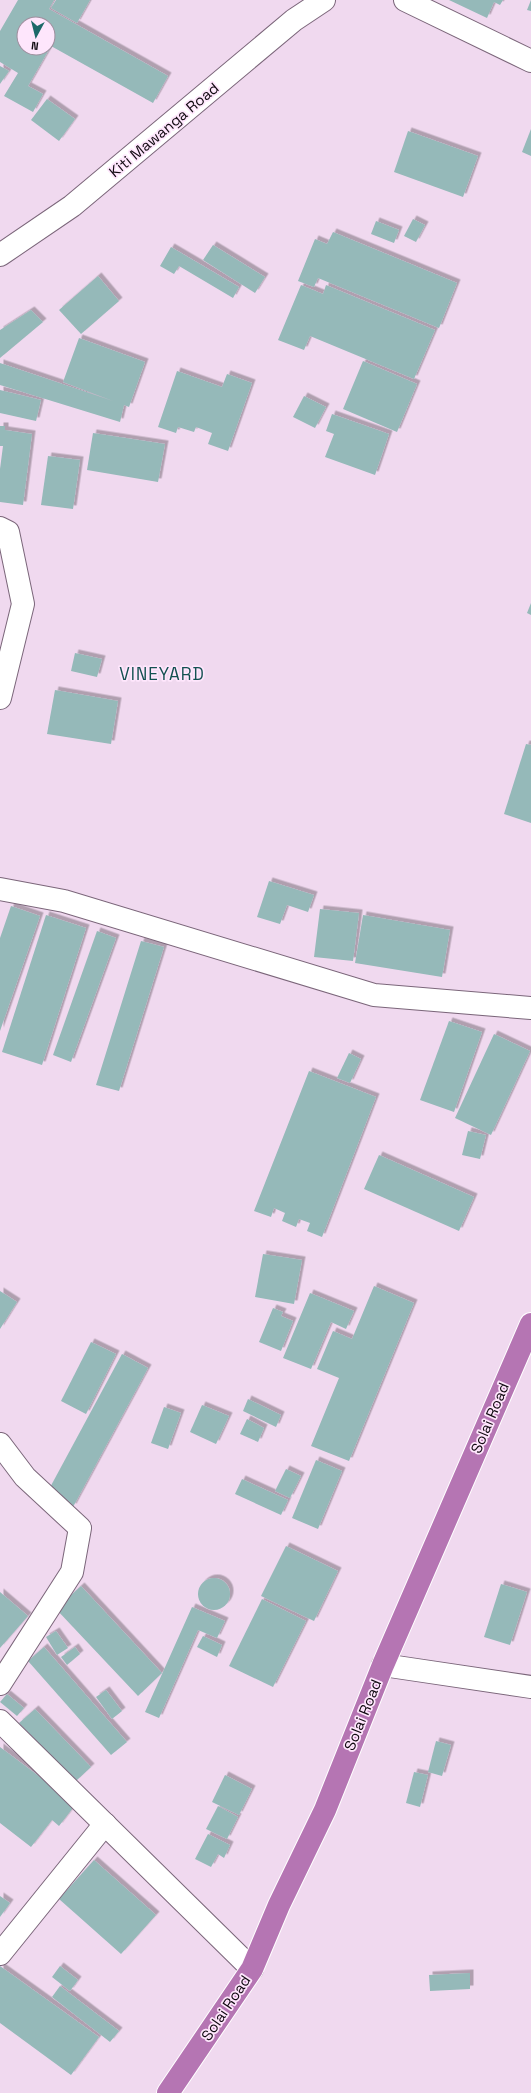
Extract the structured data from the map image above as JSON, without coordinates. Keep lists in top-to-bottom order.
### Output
{
  "streets": {
    "highway": ["Solai Road"],
    "street": ["Kiti Mawanga Road"]
  },
  "districts": ["VINEYARD"],
  "north": "bottom"
}
